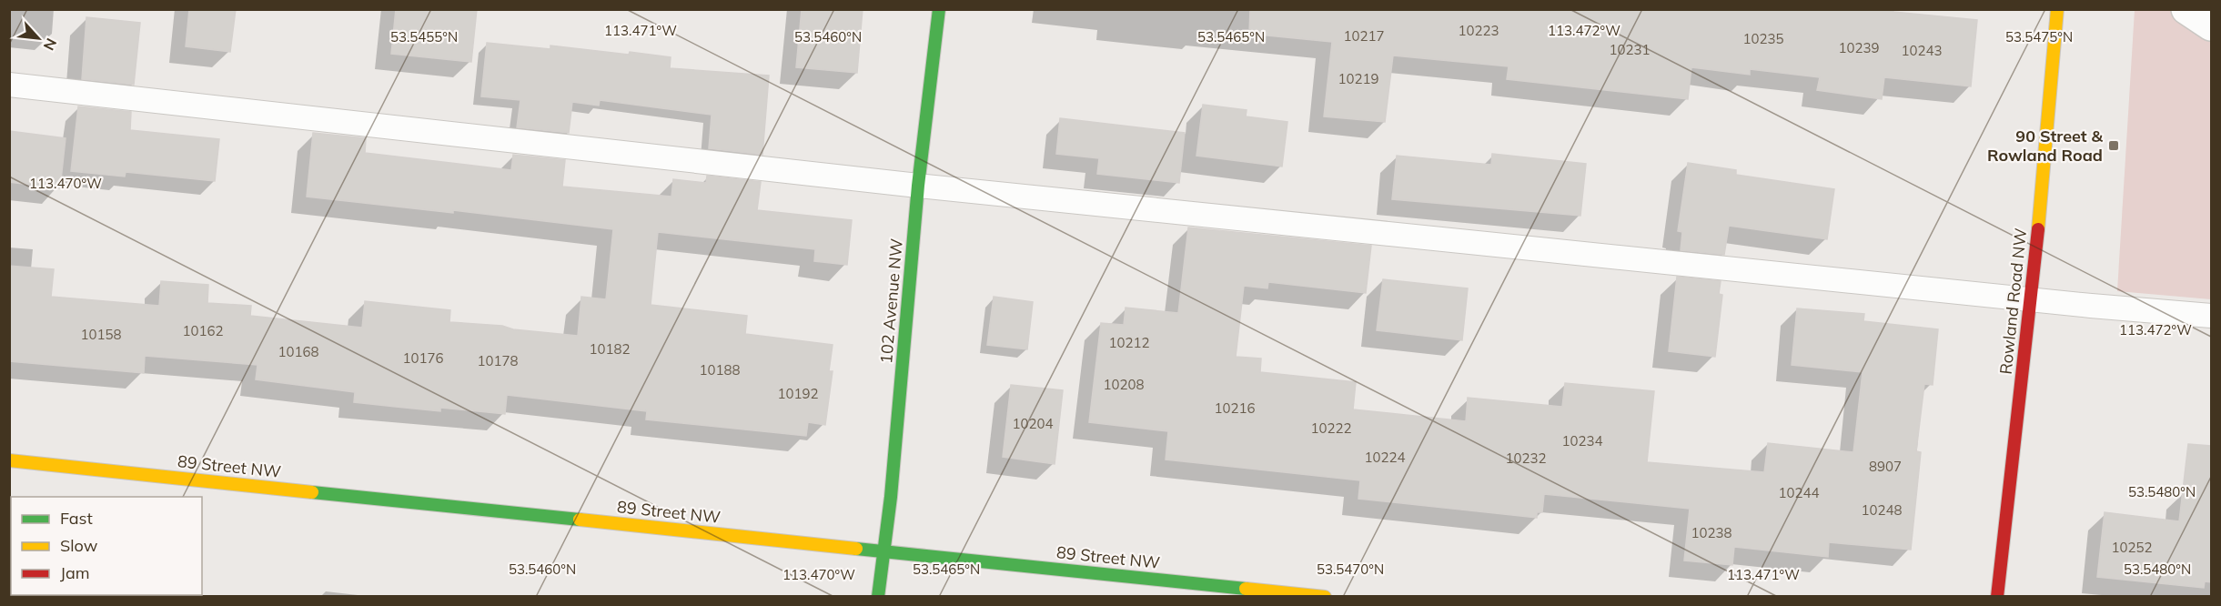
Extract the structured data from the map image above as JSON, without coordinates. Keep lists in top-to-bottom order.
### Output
{
  "streets": {
    "street": ["102 Avenue NW", "Rowland Road NW", "89 Street NW"]
  },
  "crossings": [
    ["102 Avenue NW", "89 Street NW"]
  ],
  "places": {
    "transit": ["90 Street & Rowland Road"]
  },
  "house_numbers": [
    "10223",
    "10217",
    "10235",
    "10239",
    "10231",
    "10243",
    "10219",
    "10162",
    "10158",
    "10212",
    "10182",
    "10168",
    "10176",
    "10178",
    "10188",
    "10208",
    "10192",
    "10216",
    "10204",
    "10222",
    "10234",
    "10224",
    "10232",
    "8907",
    "10244",
    "10248",
    "10238",
    "10252"
  ],
  "legend": ["Fast", "Slow", "Jam"],
  "north": "bottom right",
  "coordinates": [
    "113.471°W",
    "113.472°W",
    "53.5455°N",
    "53.5460°N",
    "53.5465°N",
    "53.5475°N",
    "113.470°W",
    "53.5480°N",
    "53.5470°N"
  ]
}
